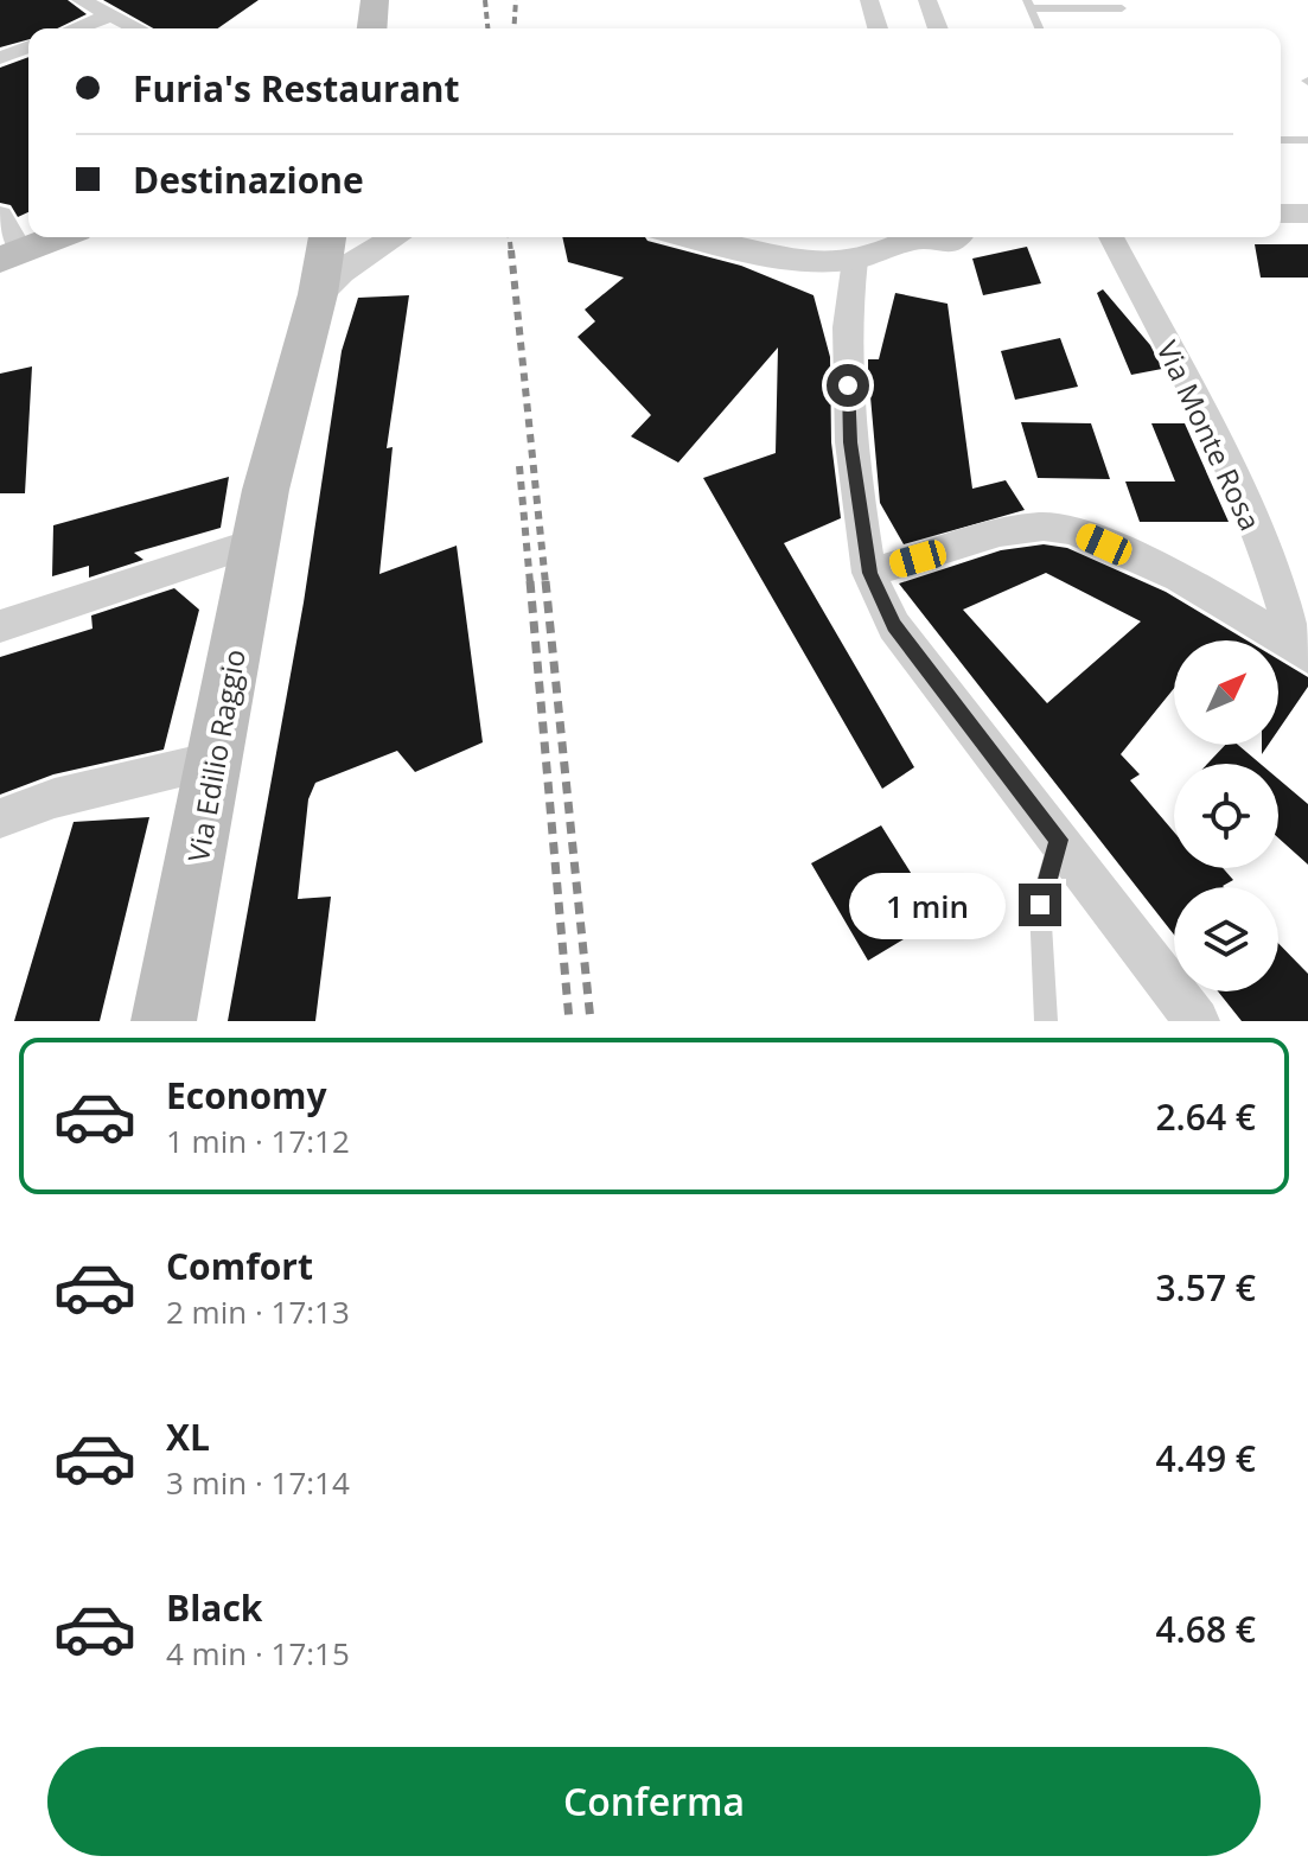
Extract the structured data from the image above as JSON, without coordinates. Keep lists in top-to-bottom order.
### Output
{
  "streets": {
    "main road": ["Via Edilio Raggio"],
    "street": ["Via Monte Rosa"]
  },
  "north": "top right",
  "page": {
    "banner": ["Furia's Restaurant", "Destinazione"],
    "bubble": "1 min",
    "list": [
      {
        "name": "Economy",
        "note": "1 min · 17:12",
        "value": "2.64 €"
      },
      {
        "name": "Comfort",
        "note": "2 min · 17:13",
        "value": "3.57 €"
      },
      {
        "name": "XL",
        "note": "3 min · 17:14",
        "value": "4.49 €"
      },
      {
        "name": "Black",
        "note": "4 min · 17:15",
        "value": "4.68 €"
      }
    ],
    "buttons": "Conferma"
  }
}
